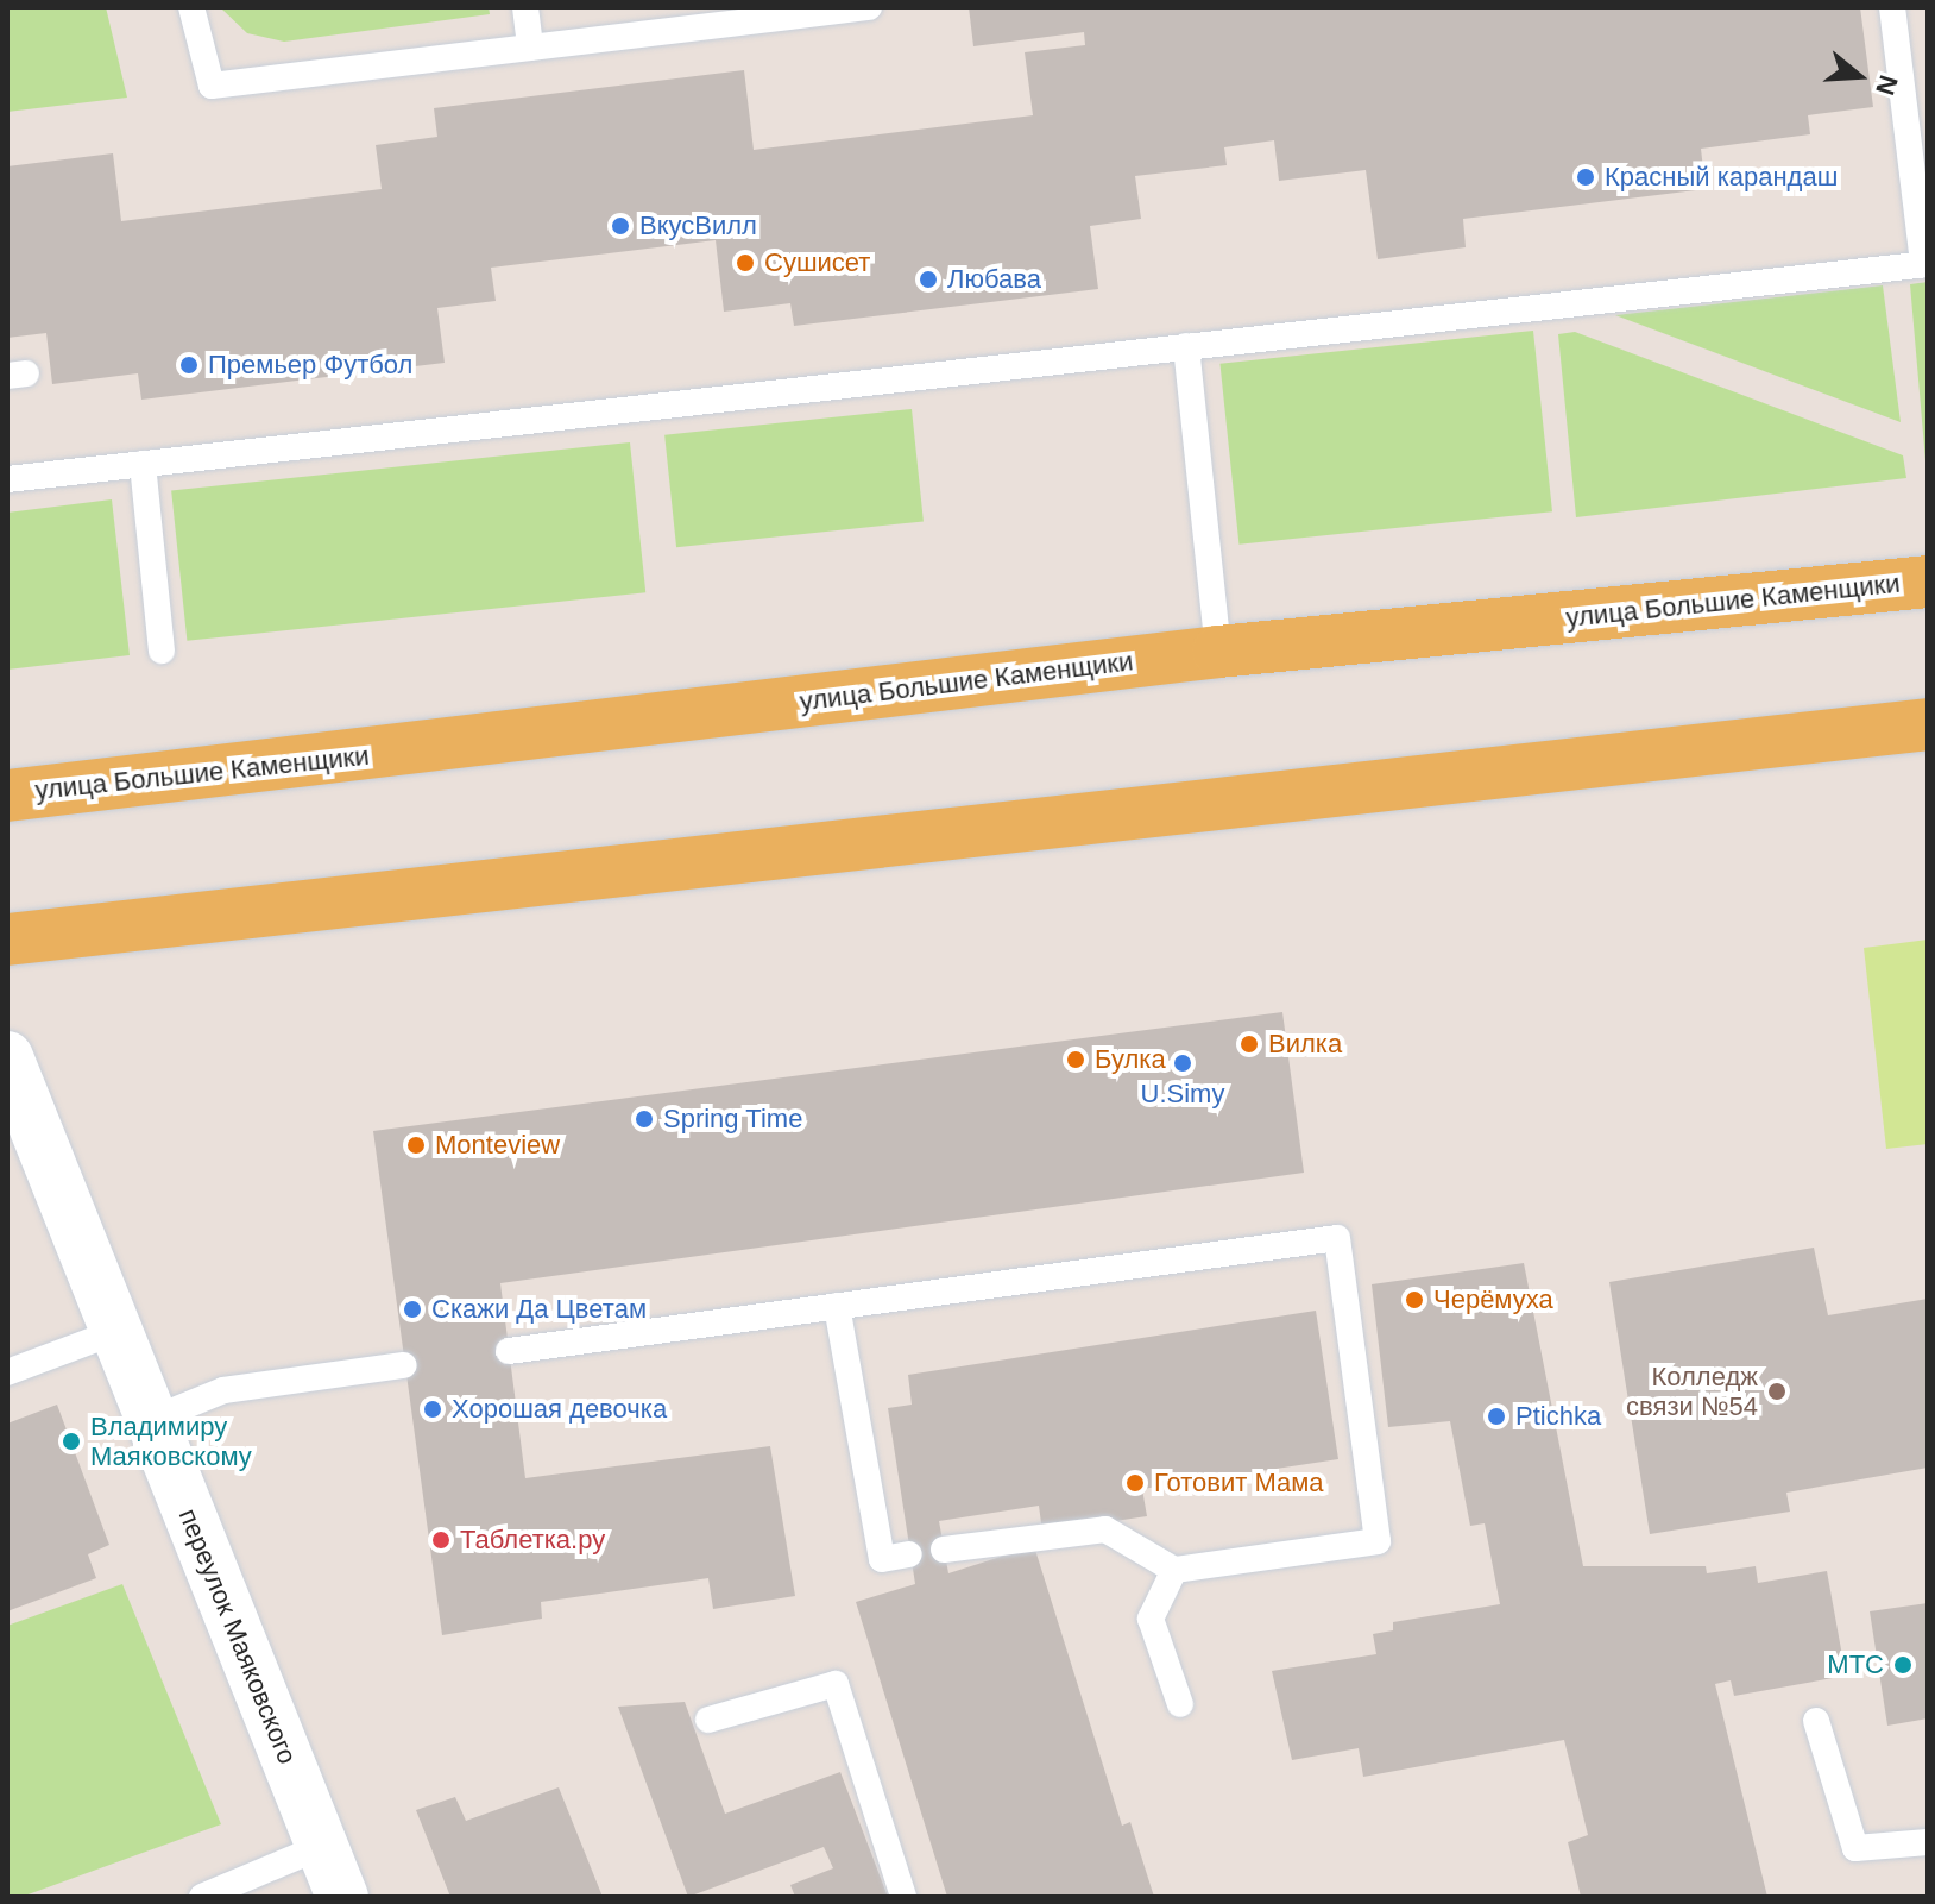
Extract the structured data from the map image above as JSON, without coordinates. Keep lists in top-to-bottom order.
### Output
{
  "streets": {
    "main road": ["улица Большие Каменщики"],
    "street": ["переулок Маяковского"]
  },
  "places": [
    "Красный карандаш",
    "ВкусВилл",
    "Сушисет",
    "Любава",
    "Премьер Футбол",
    "Вилка",
    "Булка",
    "U.Simy",
    "Spring Time",
    "Monteview",
    "Черёмуха",
    "Скажи Да Цветам",
    "Колледж связи №54",
    "Хорошая девочка",
    "Ptichka",
    "Владимиру Маяковскому",
    "Готовит Мама",
    "Таблетка.ру",
    "МТС"
  ],
  "north": "right"
}
